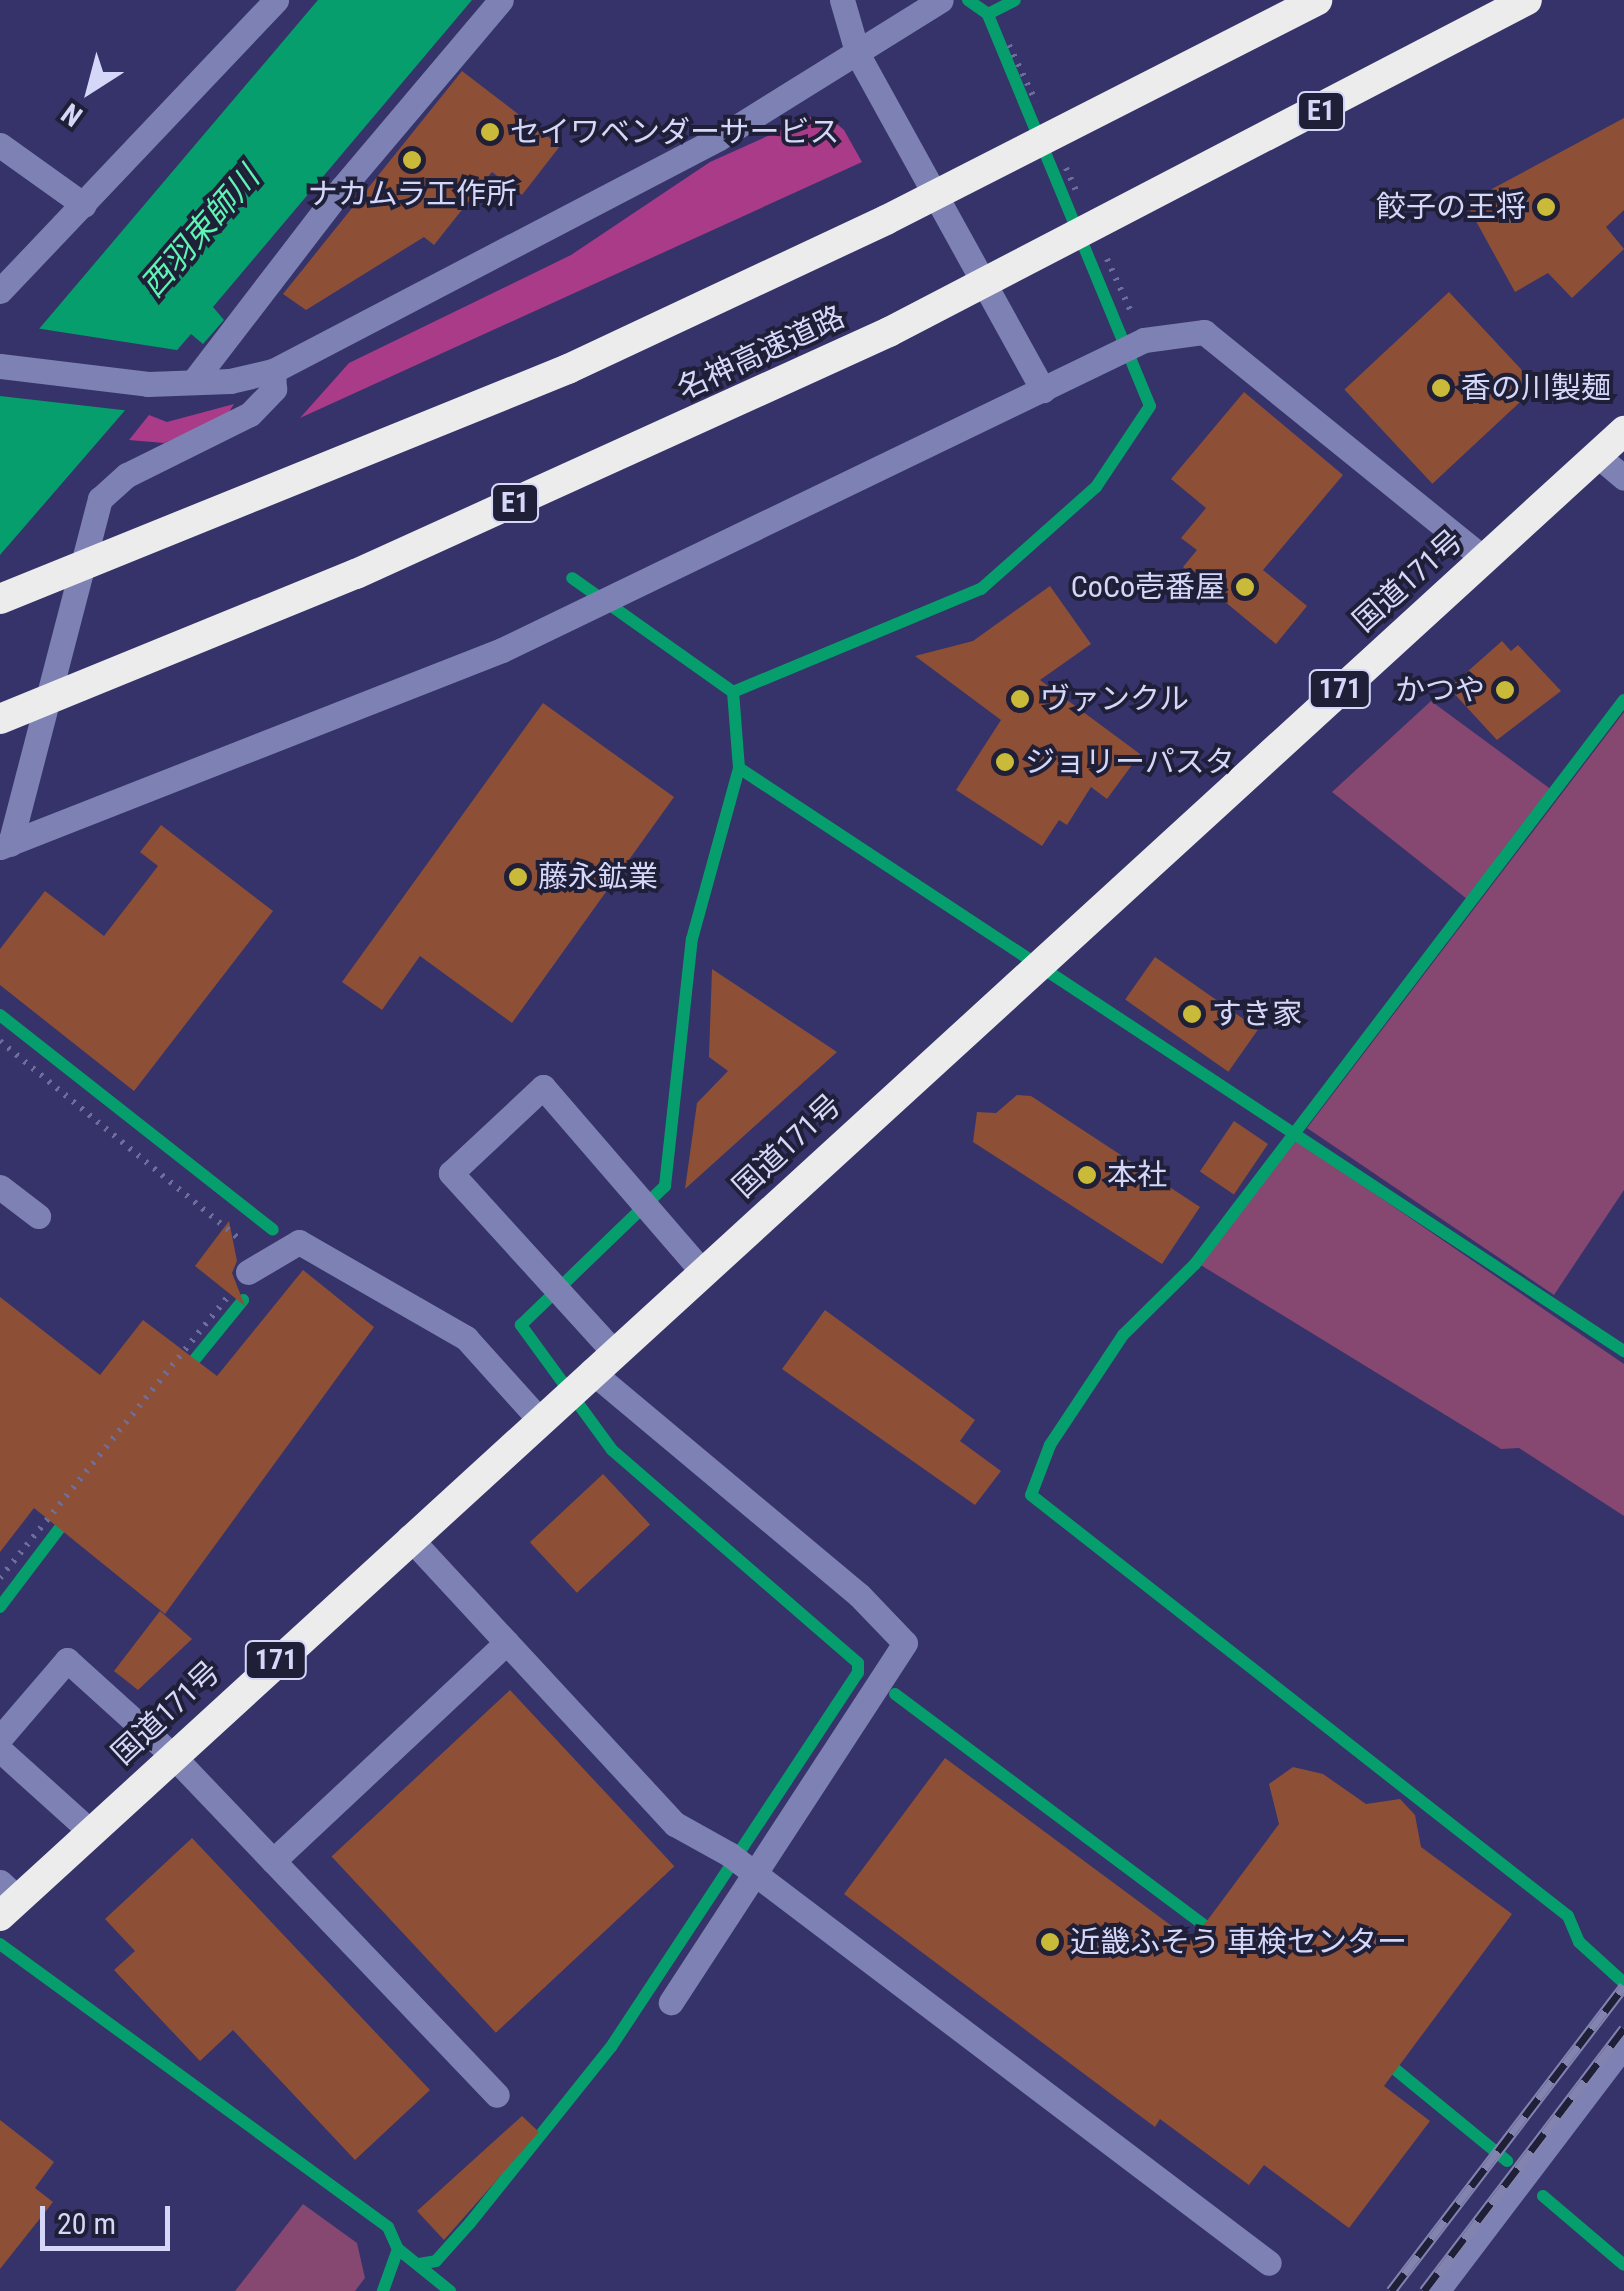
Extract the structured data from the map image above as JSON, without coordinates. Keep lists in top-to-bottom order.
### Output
{
  "streets": {
    "highway": [
      "E1",
      "名神高速道路",
      "国道171号",
      "171"
    ]
  },
  "water": ["西羽束師川"],
  "places": [
    "セイワベンダーサービス",
    "ナカムラ工作所",
    "餃子の王将",
    "香の川製麺",
    "CoCo壱番屋",
    "かつや",
    "ヴァンクル",
    "ジョリーパスタ",
    "藤永鉱業",
    "すき家",
    "本社",
    "近畿ふそう 車検センター"
  ],
  "scale_bar": "20 m",
  "north": "bottom left"
}
